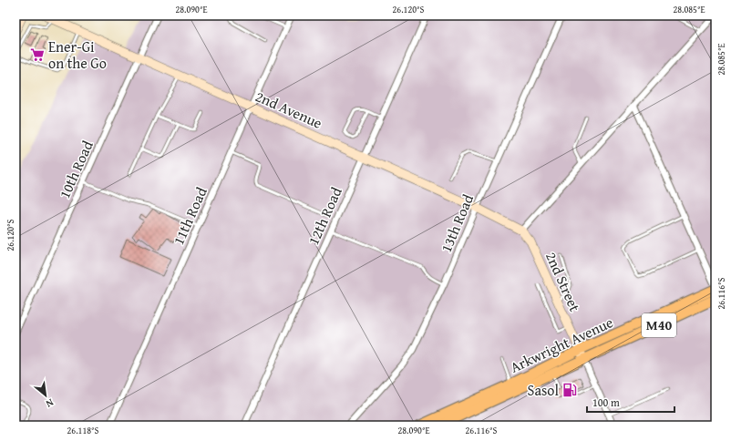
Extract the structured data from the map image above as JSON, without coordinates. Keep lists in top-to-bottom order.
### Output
{
  "streets": {
    "main road": ["M40", "Arkwright Avenue"],
    "street": [
      "2nd Avenue",
      "10th Road",
      "11th Road",
      "12th Road",
      "13th Road",
      "2nd Street"
    ]
  },
  "crossings": [
    ["2nd Avenue", "10th Road"],
    ["2nd Avenue", "11th Road"],
    ["2nd Avenue", "12th Road"],
    ["2nd Avenue", "13th Road"],
    ["2nd Avenue", "2nd Street"],
    ["2nd Street", "Arkwright Avenue"]
  ],
  "places": {
    "supermarket": ["Ener-Gi on the Go"],
    "fuel station": ["Sasol"]
  },
  "scale_bar": "100 m",
  "north": "bottom right",
  "coordinates": [
    "28.090°E",
    "26.120°S",
    "28.085°E",
    "26.116°S",
    "26.118°S"
  ]
}
